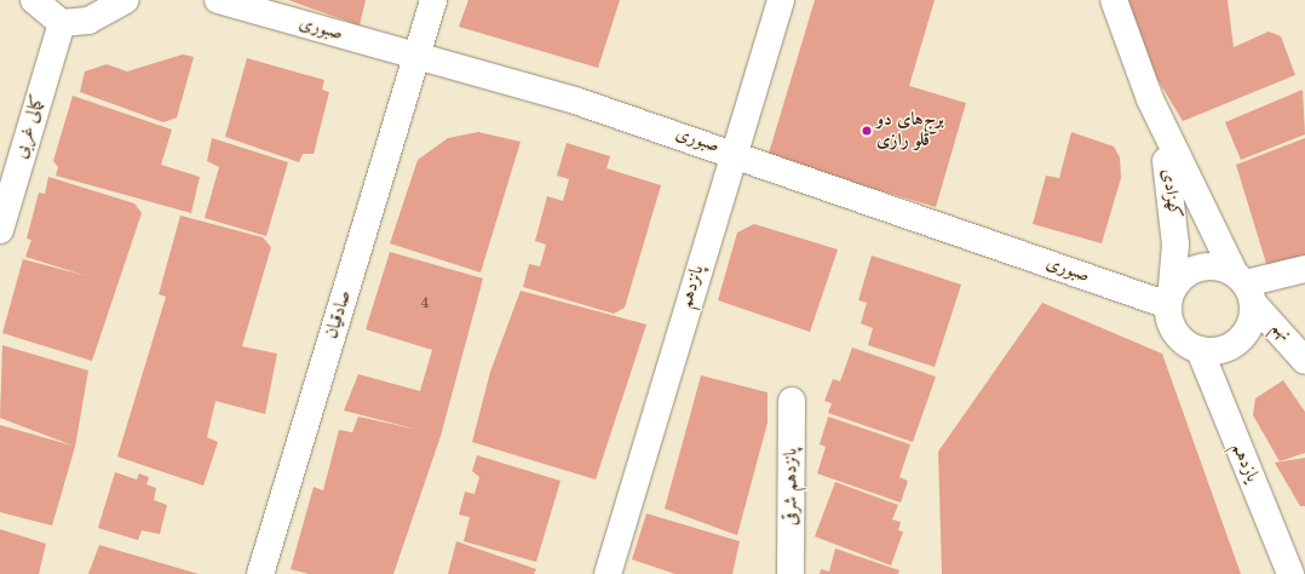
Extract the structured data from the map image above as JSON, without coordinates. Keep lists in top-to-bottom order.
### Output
{
  "streets": {
    "street": [
      "صبوری",
      "کمالی غربی",
      "کهزادی",
      "پانزدهم",
      "صادقیان",
      "نهم",
      "یازدهم",
      "پانزدهم شرقی"
    ]
  },
  "crossings": [
    ["صبوری", "کهزادی"],
    ["صبوری", "پانزدهم"],
    ["صبوری", "صادقیان"],
    ["صبوری", "نهم"],
    ["صبوری", "یازدهم"],
    ["کهزادی", "نهم"],
    ["کهزادی", "یازدهم"],
    ["نهم", "یازدهم"]
  ],
  "places": ["برج‌های دو قلو رازی"],
  "house_numbers": ["4"]
}
